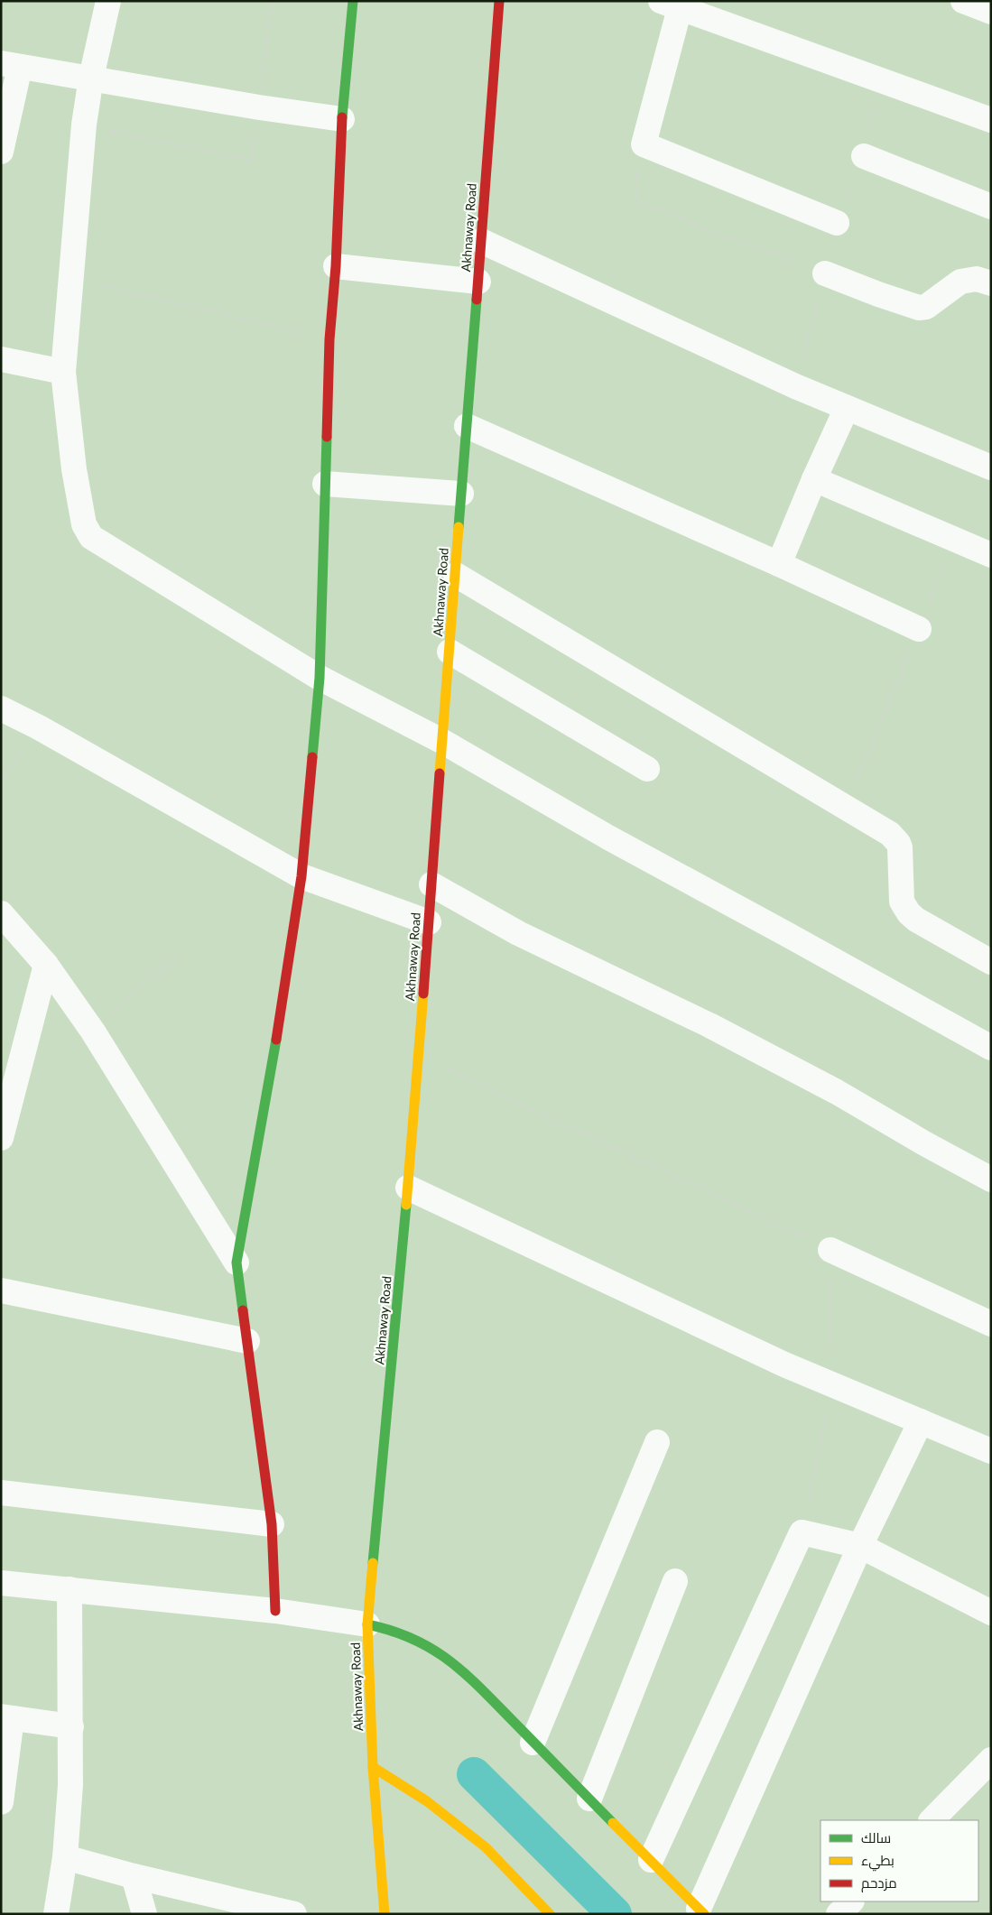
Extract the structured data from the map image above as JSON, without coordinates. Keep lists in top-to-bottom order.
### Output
{
  "streets": {
    "street": ["Akhnaway Road"]
  },
  "legend": ["سالك", "بطيء", "مزدحم"]
}
